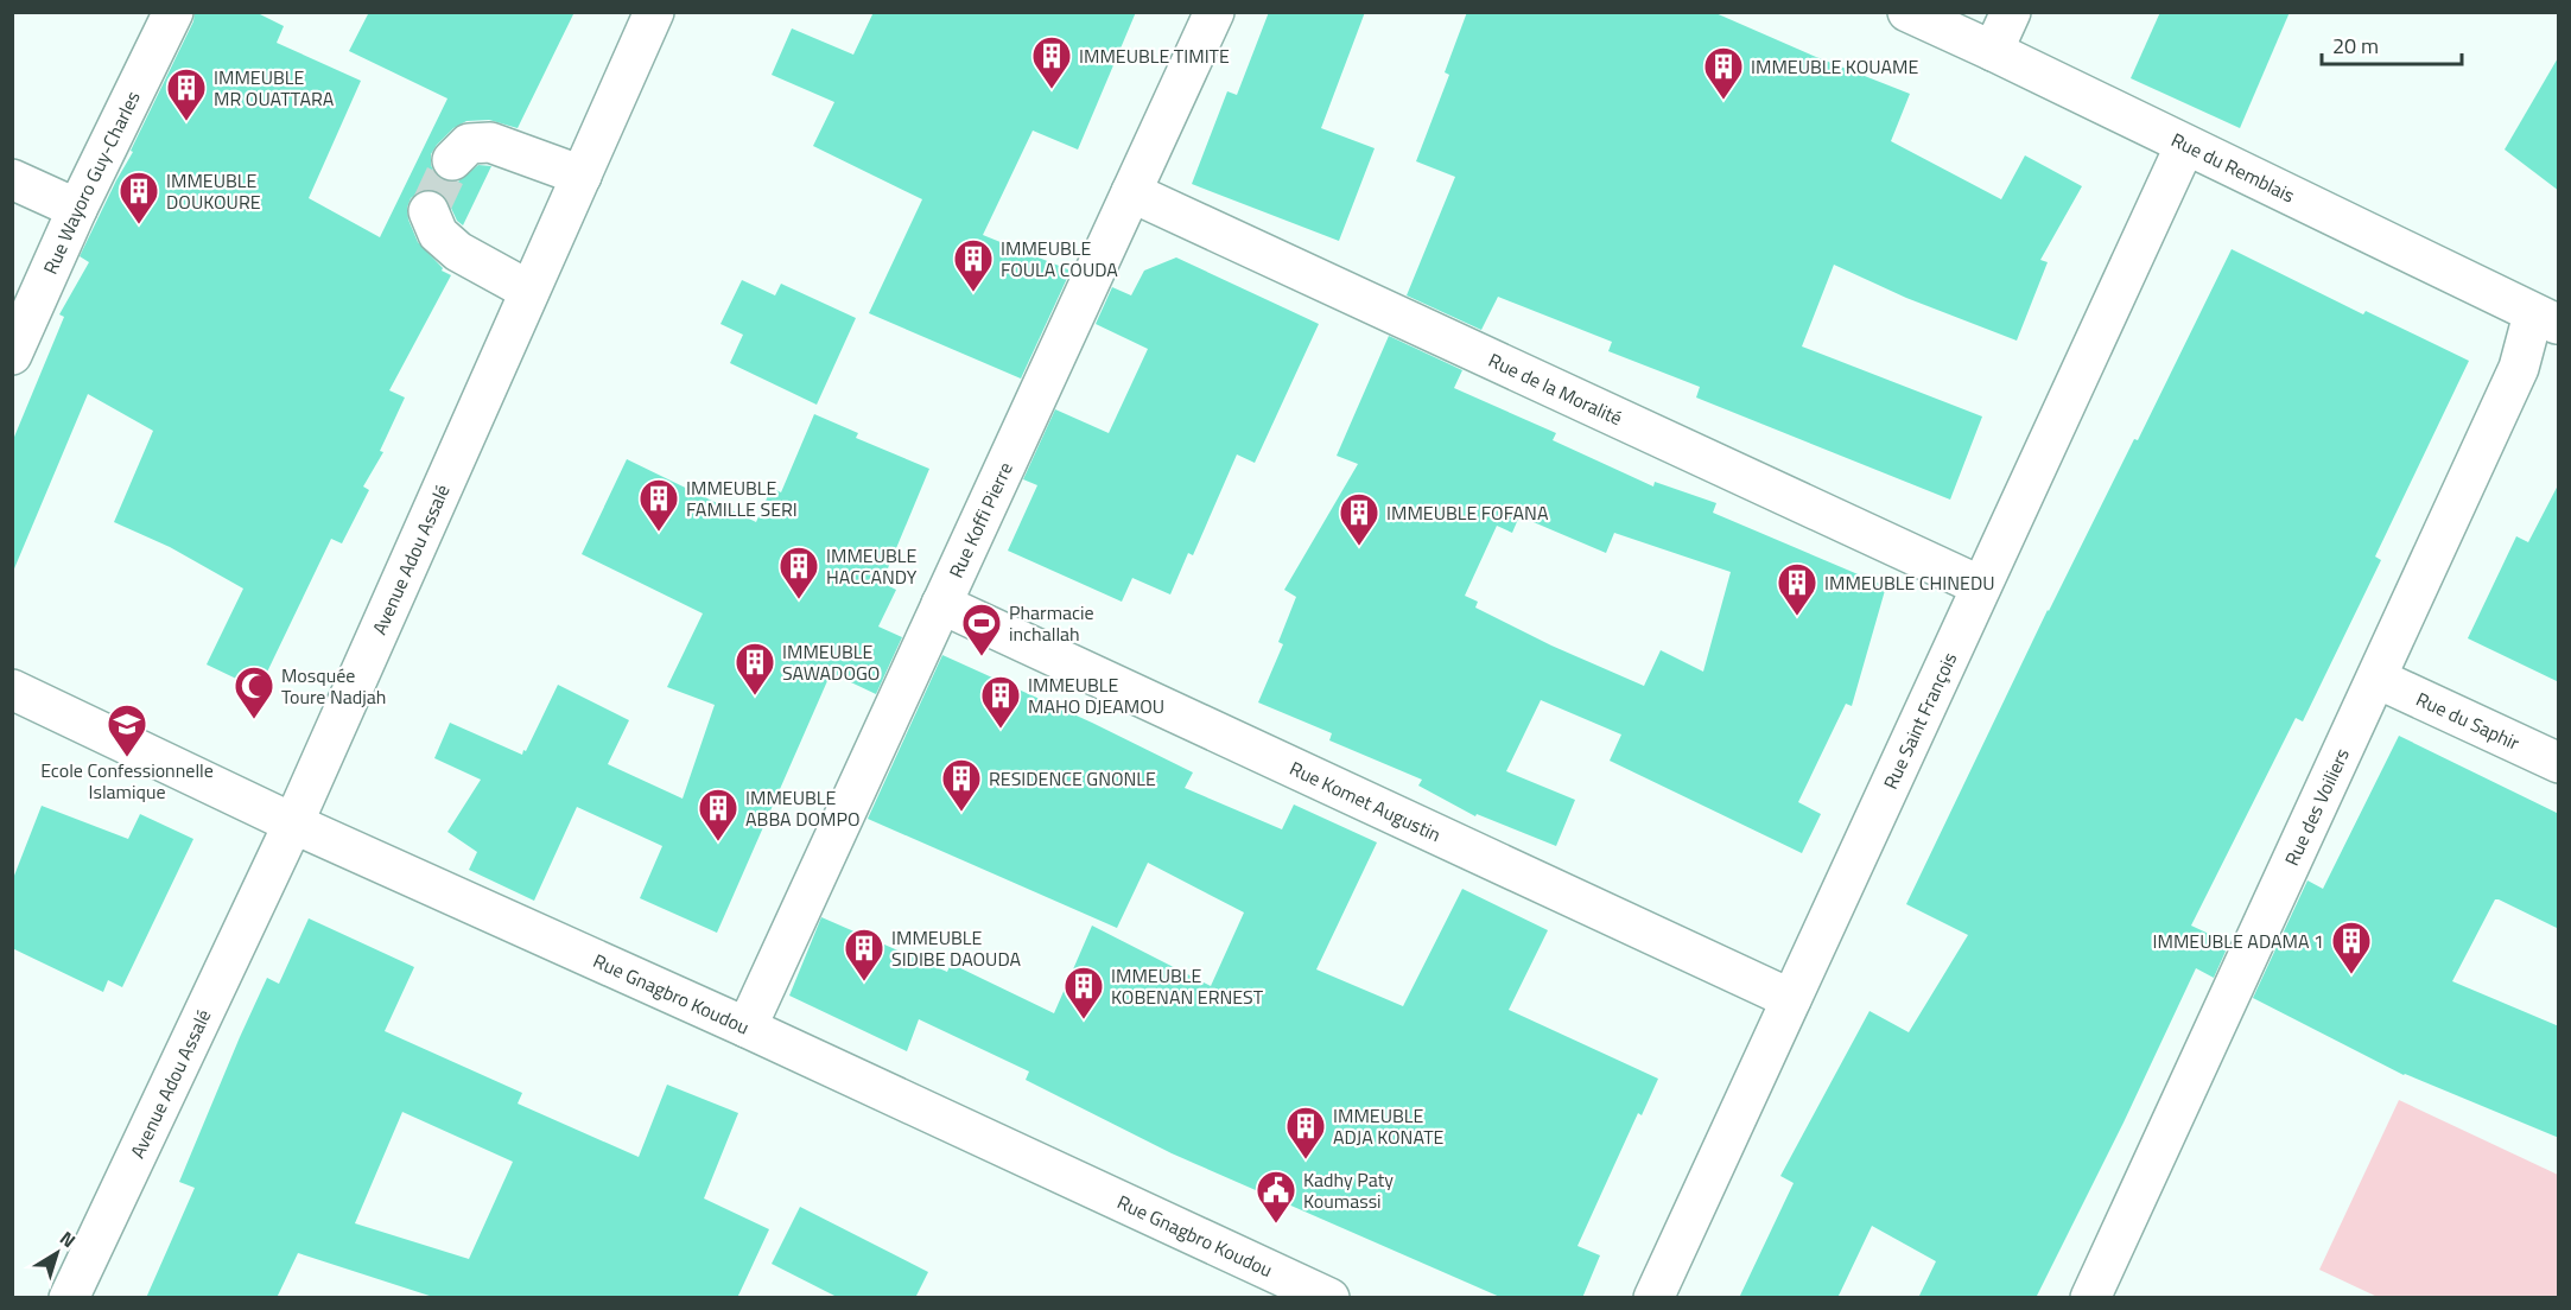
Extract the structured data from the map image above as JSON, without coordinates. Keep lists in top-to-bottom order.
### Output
{
  "streets": {
    "street": [
      "Rue du Remblais",
      "Rue Wayoro Guy-Charles",
      "Rue de la Moralité",
      "Rue Koffi Pierre",
      "Avenue Adou Assalé",
      "Rue du Saphir",
      "Rue Saint François",
      "Rue Komet Augustin",
      "Rue des Voiliers",
      "Rue Gnagbro Koudou"
    ]
  },
  "crossings": [
    ["Rue du Remblais", "Rue Saint François"],
    ["Rue du Remblais", "Rue des Voiliers"],
    ["Rue de la Moralité", "Rue Koffi Pierre"],
    ["Rue de la Moralité", "Rue Saint François"],
    ["Rue Koffi Pierre", "Rue Komet Augustin"],
    ["Rue Koffi Pierre", "Rue Gnagbro Koudou"],
    ["Avenue Adou Assalé", "Rue Gnagbro Koudou"],
    ["Rue du Saphir", "Rue des Voiliers"],
    ["Rue Saint François", "Rue Komet Augustin"]
  ],
  "places": {
    "building": [
      "IMMEUBLE TIMITE",
      "IMMEUBLE KOUAME",
      "IMMEUBLE MR OUATTARA",
      "IMMEUBLE DOUKOURE",
      "IMMEUBLE FOULA COUDA",
      "IMMEUBLE FAMILLE SERI",
      "IMMEUBLE FOFANA",
      "IMMEUBLE HACCANDY",
      "IMMEUBLE CHINEDU",
      "IMMEUBLE SAWADOGO",
      "IMMEUBLE MAHO DJEAMOU",
      "RESIDENCE GNONLE",
      "IMMEUBLE ABBA DOMPO",
      "IMMEUBLE ADAMA 1",
      "IMMEUBLE SIDIBE DAOUDA",
      "IMMEUBLE KOBENAN ERNEST",
      "IMMEUBLE ADJA KONATE"
    ],
    "sports": ["Pharmacie inchallah"],
    "mosque": ["Mosquée Toure Nadjah"],
    "school or university": ["Ecole Confessionnelle Islamique"],
    "public building": ["Kadhy Paty Koumassi"]
  },
  "scale_bar": "20 m",
  "north": "top right"
}
